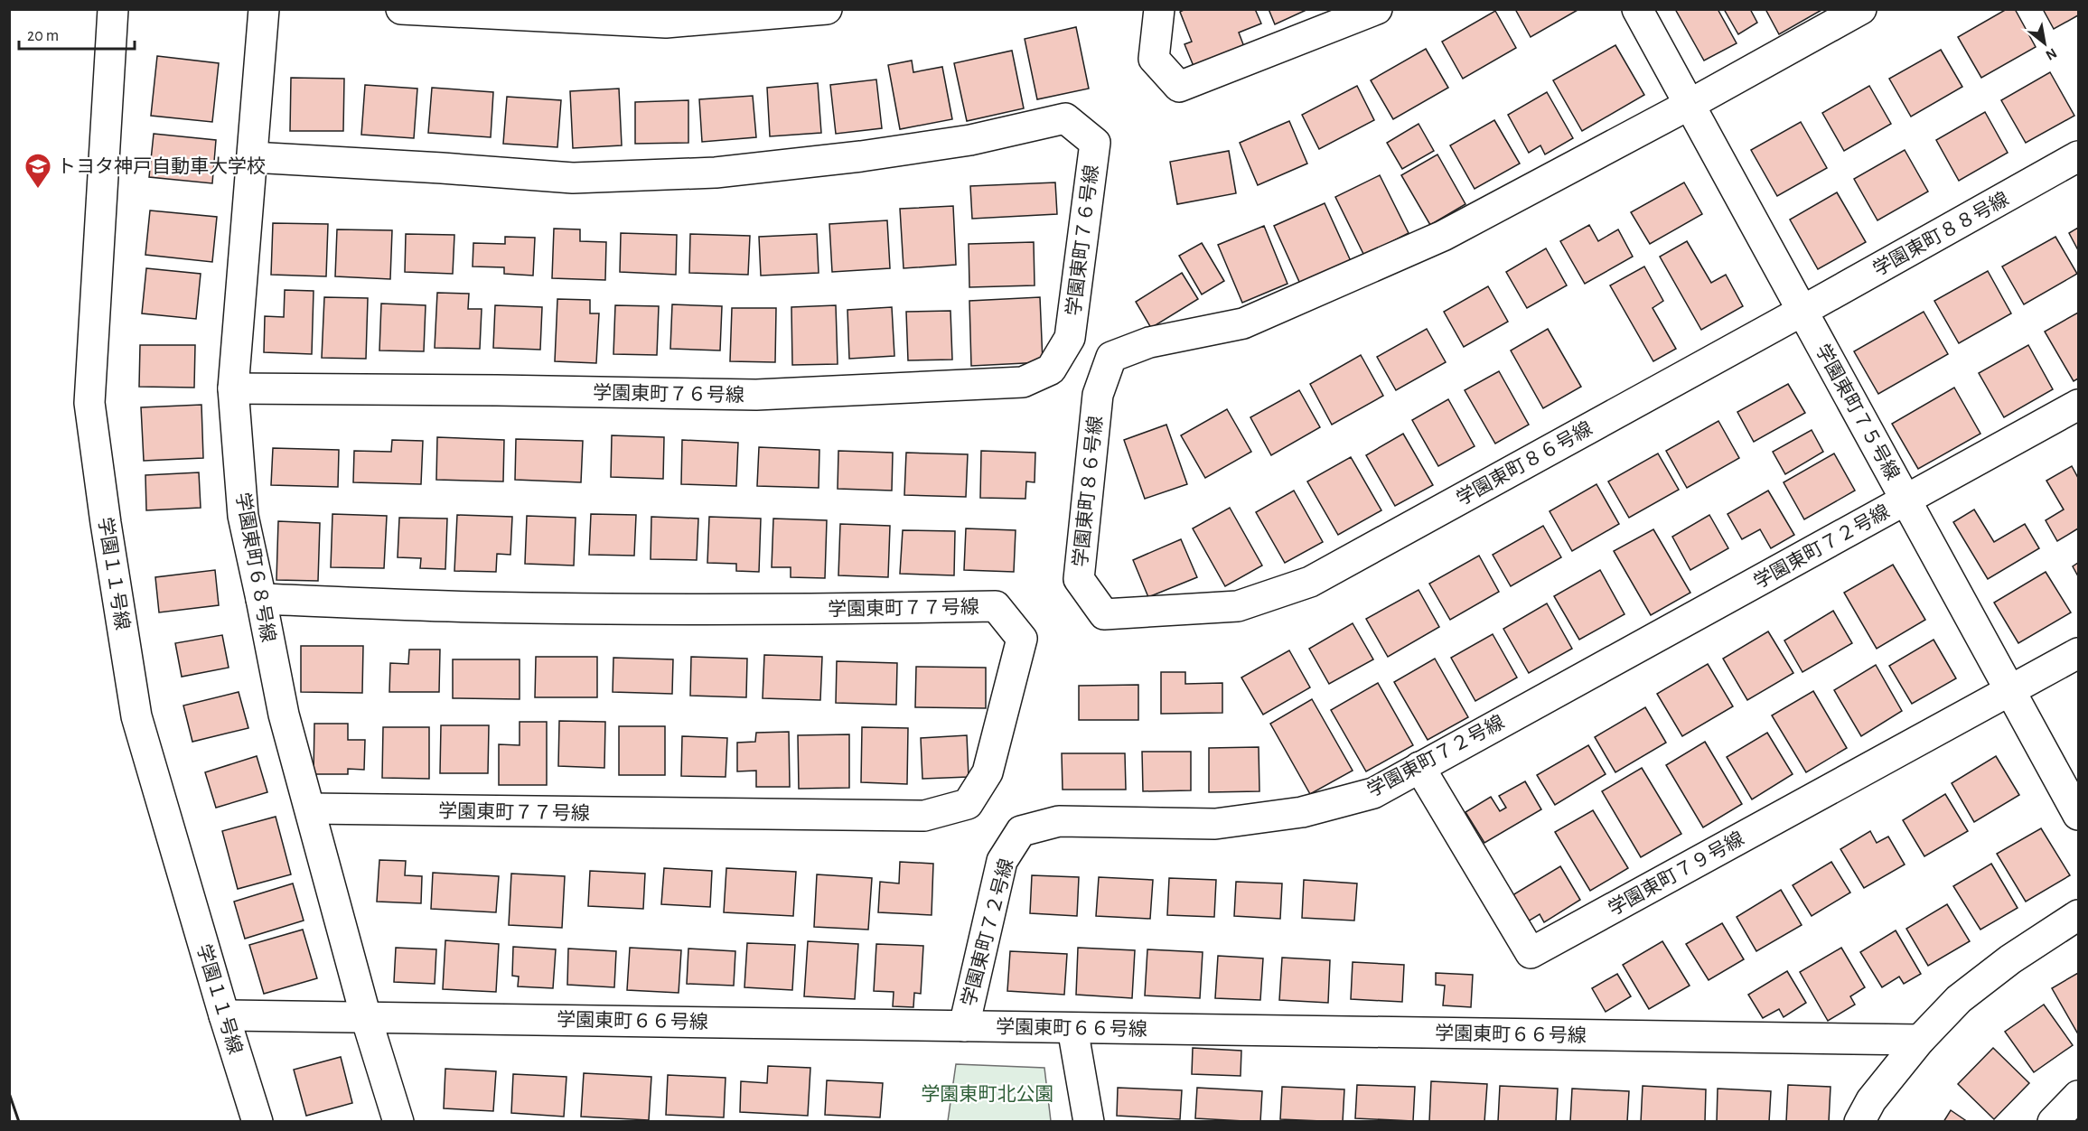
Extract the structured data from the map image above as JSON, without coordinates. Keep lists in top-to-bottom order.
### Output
{
  "streets": {
    "street": [
      "学園東町８８号線",
      "学園東町７６号線",
      "学園東町７５号線",
      "学園東町８６号線",
      "学園東町７２号線",
      "学園東町６８号線",
      "学園１１号線",
      "学園東町７７号線",
      "学園東町７９号線",
      "学園東町６６号線"
    ]
  },
  "crossings": [
    ["学園東町８８号線", "学園東町７５号線"],
    ["学園東町８８号線", "学園東町８６号線"],
    ["学園東町７６号線", "学園東町６８号線"],
    ["学園東町７５号線", "学園東町８６号線"],
    ["学園東町７５号線", "学園東町７２号線"],
    ["学園東町７５号線", "学園東町７９号線"],
    ["学園東町７２号線", "学園東町７９号線"],
    ["学園東町７２号線", "学園東町６６号線"],
    ["学園東町６８号線", "学園東町７７号線"],
    ["学園東町６８号線", "学園東町６６号線"],
    ["学園１１号線", "学園東町６６号線"]
  ],
  "parks": ["学園東町北公園"],
  "places": {
    "school or university": ["トヨタ神戸自動車大学校"]
  },
  "scale_bar": "20 m",
  "north": "bottom right"
}
